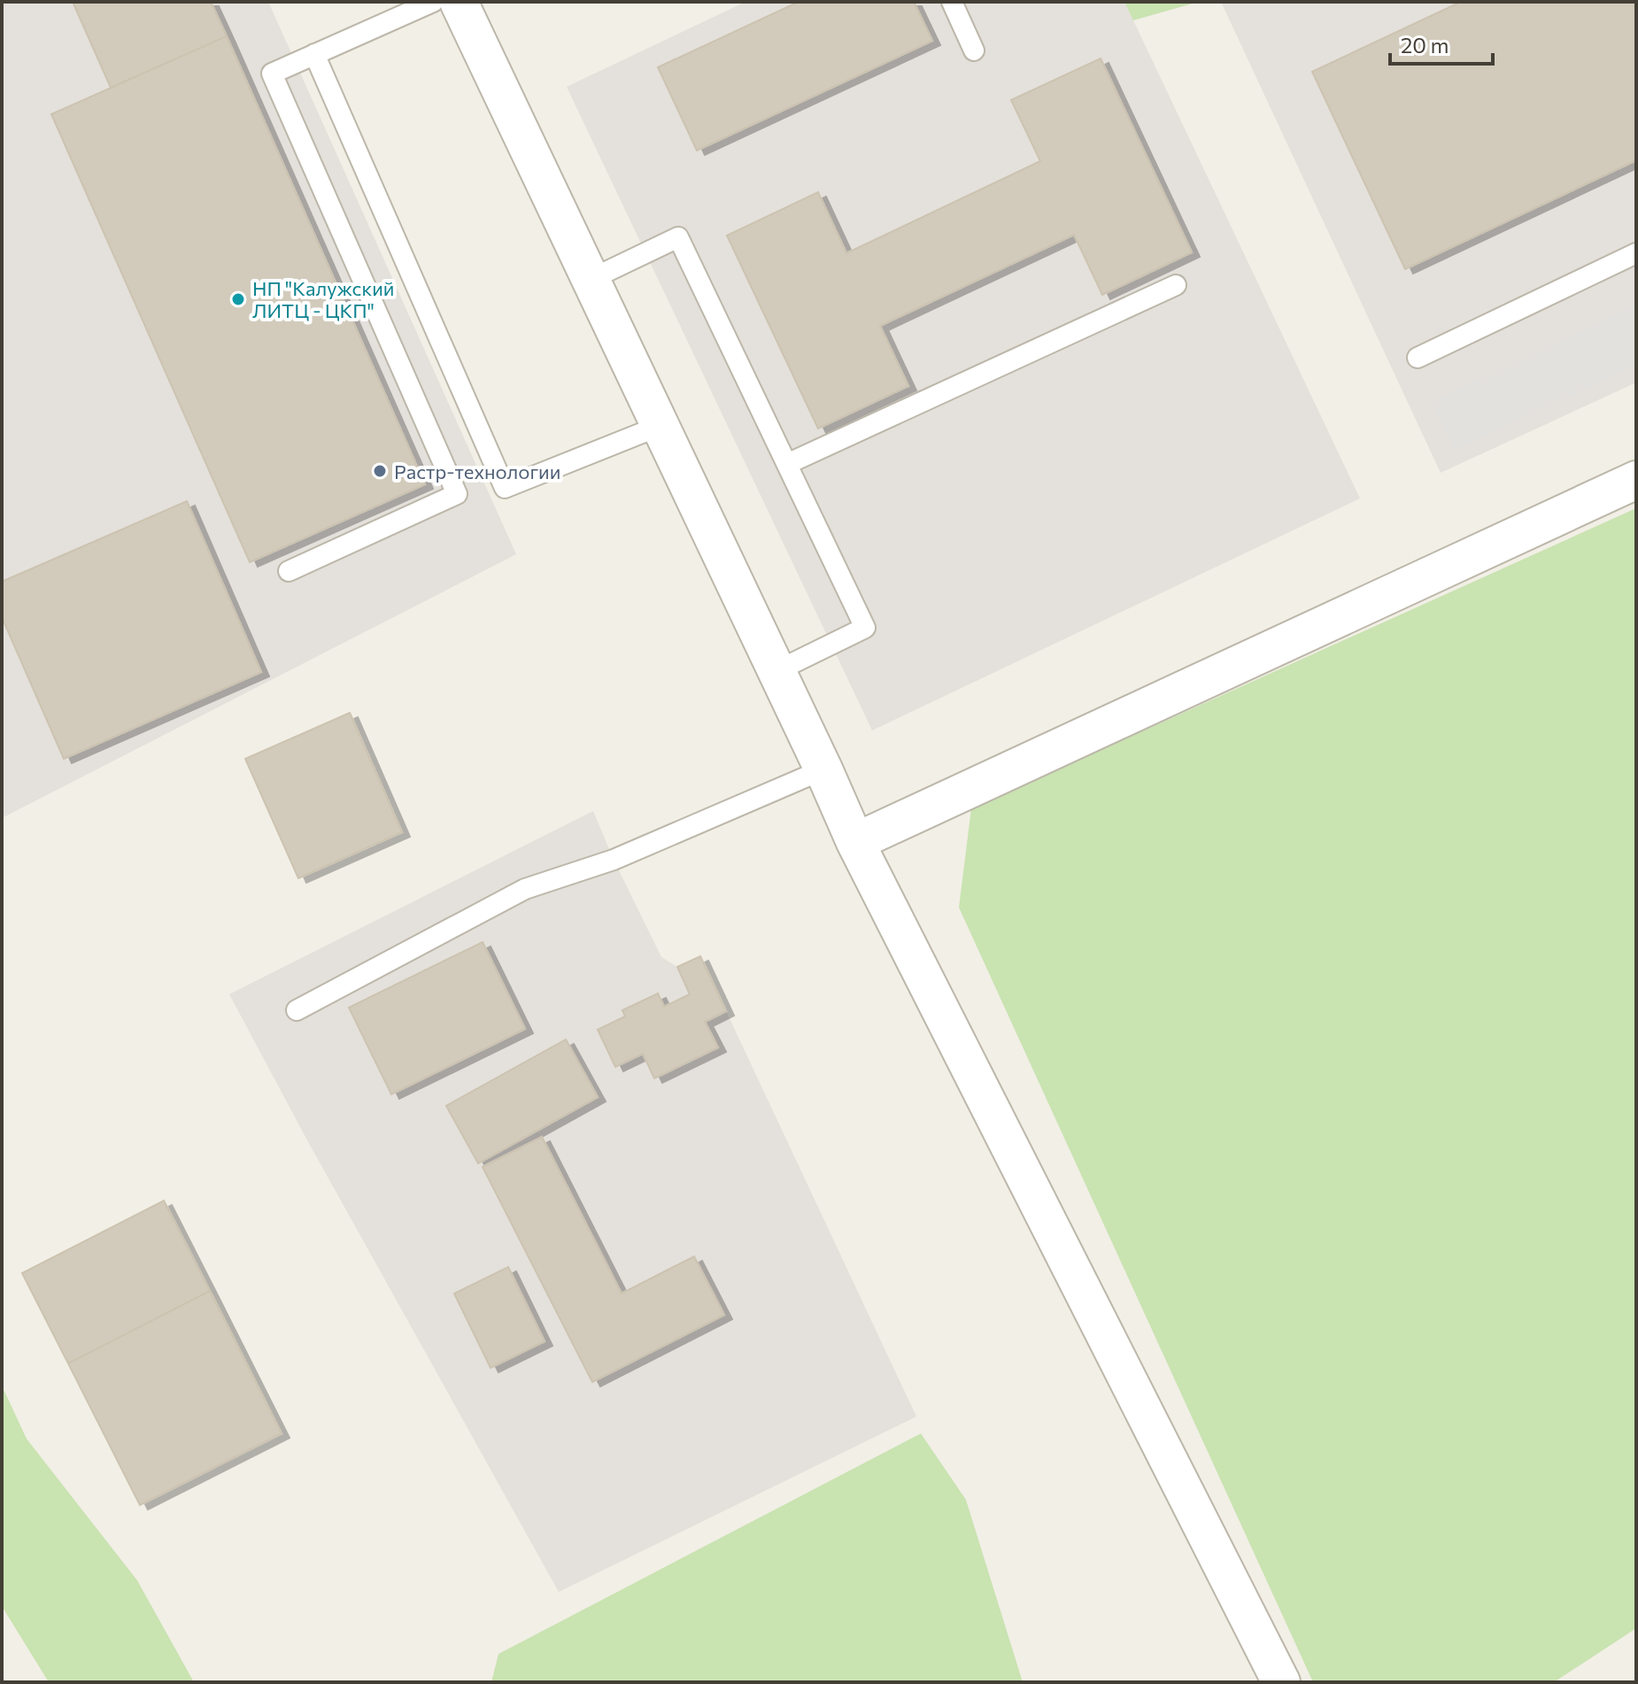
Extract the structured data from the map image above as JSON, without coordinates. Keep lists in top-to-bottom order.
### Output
{
  "places": ["НП \"Калужский ЛИТЦ - ЦКП\"", "Растр-технологии"],
  "scale_bar": "20 m"
}
